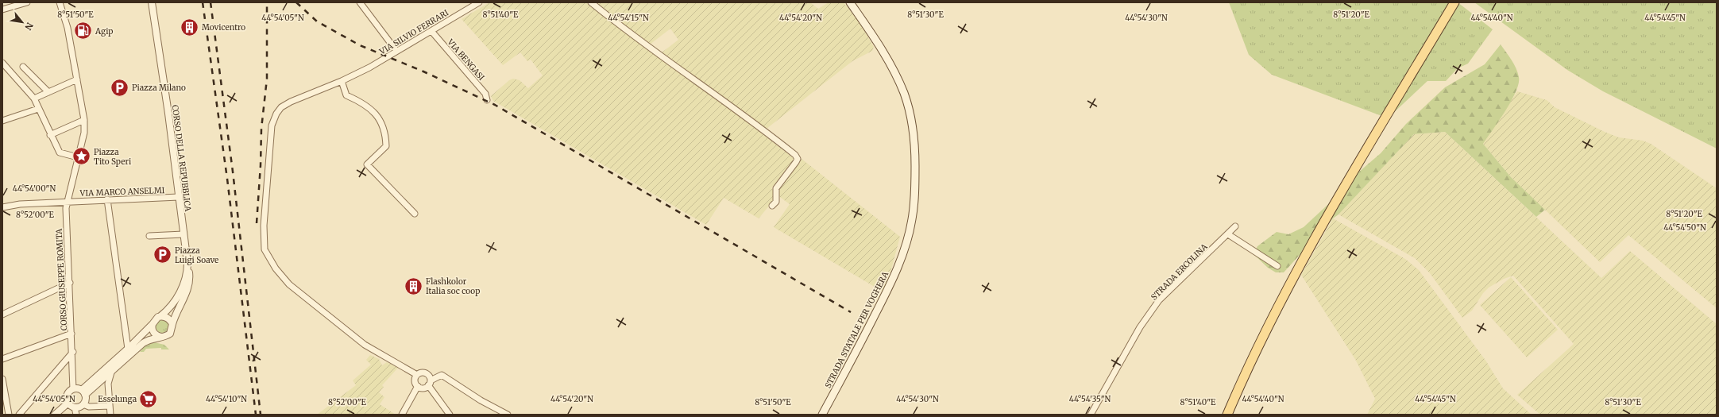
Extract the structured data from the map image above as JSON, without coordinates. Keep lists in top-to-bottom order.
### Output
{
  "streets": {
    "main road": ["STRADA STATALE PER VOGHERA"],
    "street": [
      "VIA SILVIO FERRARI",
      "VIA BENGASI",
      "CORSO DELLA REPUBBLICA",
      "VIA MARCO ANSELMI",
      "STRADA ERCOLINA",
      "CORSO GIUSEPPE ROMITA"
    ]
  },
  "crossings": [
    ["VIA SILVIO FERRARI", "VIA BENGASI"],
    ["CORSO DELLA REPUBBLICA", "VIA MARCO ANSELMI"],
    ["VIA MARCO ANSELMI", "CORSO GIUSEPPE ROMITA"]
  ],
  "places": {
    "building": ["Movicentro", "Flashkolor Italia soc coop"],
    "fuel station": ["Agip"],
    "parking": ["Piazza Milano", "Piazza Luigi Soave"],
    "place": ["Piazza Tito Speri"],
    "supermarket": ["Esselunga"]
  },
  "north": "bottom right",
  "coordinates": [
    "8°51'50\"E",
    "8°51'40\"E",
    "8°51'30\"E",
    "8°51'20\"E",
    "44°54'05\"N",
    "44°54'15\"N",
    "44°54'20\"N",
    "44°54'30\"N",
    "44°54'40\"N",
    "44°54'45\"N",
    "44°54'00\"N",
    "8°52'00\"E",
    "44°54'50\"N",
    "44°54'10\"N",
    "44°54'35\"N"
  ]
}
